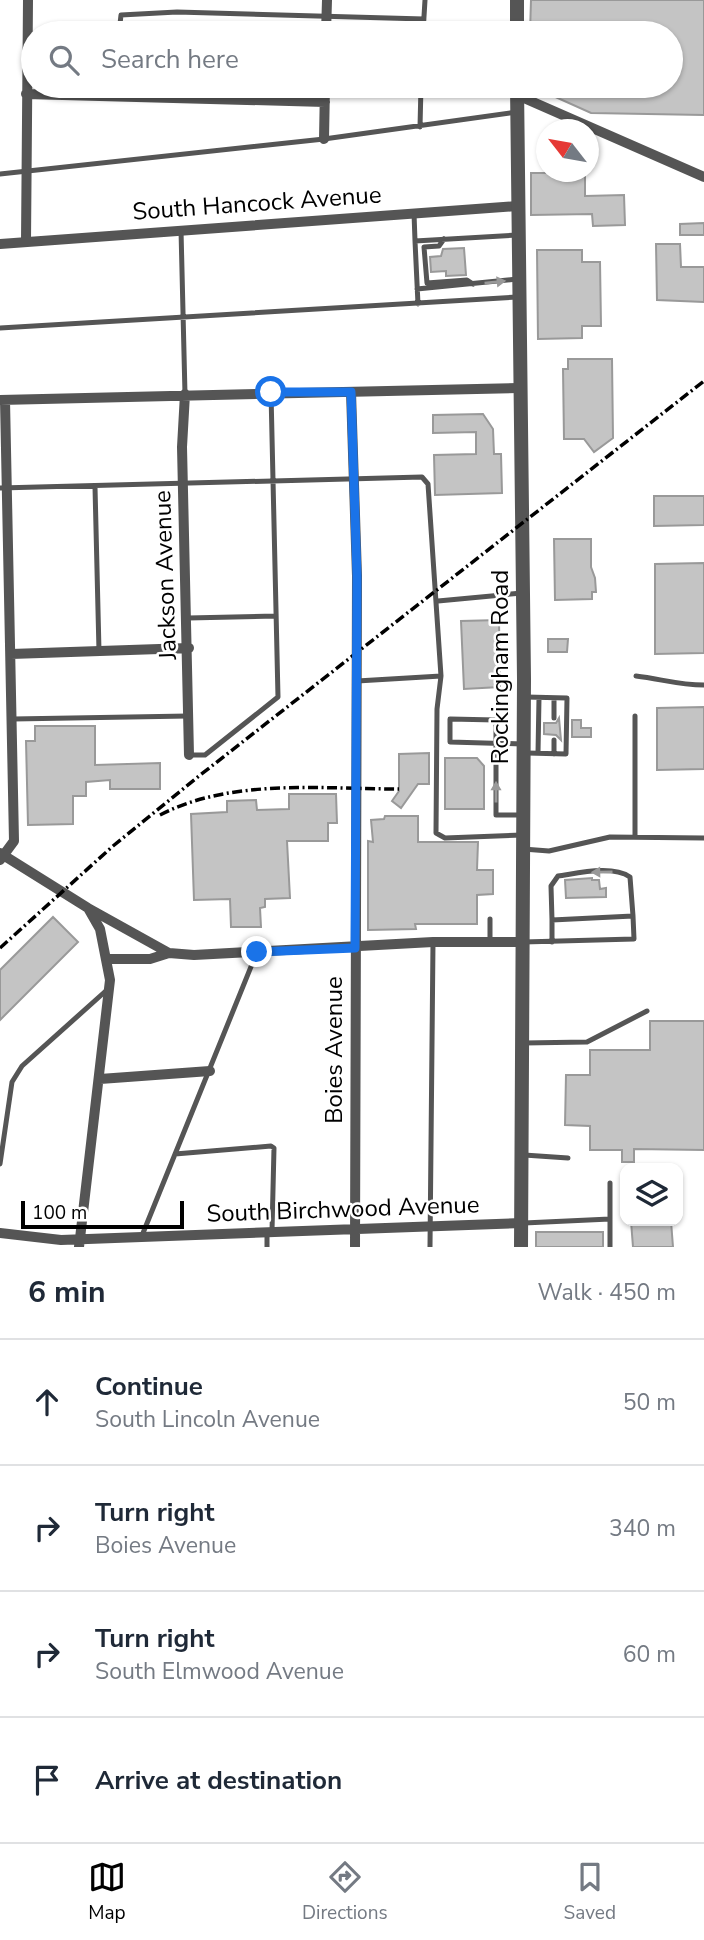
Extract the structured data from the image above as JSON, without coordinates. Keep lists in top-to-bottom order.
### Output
{
  "streets": {
    "street": [
      "South Hancock Avenue",
      "Jackson Avenue",
      "Rockingham Road",
      "Boies Avenue",
      "South Birchwood Avenue"
    ]
  },
  "crossings": [
    ["South Hancock Avenue", "Rockingham Road"],
    ["Rockingham Road", "South Birchwood Avenue"],
    ["Boies Avenue", "South Birchwood Avenue"]
  ],
  "scale_bar": "100 m",
  "north": "top left",
  "page": {
    "search": "Search here",
    "scale": "100 m",
    "heading": ["6 min", "Walk · 450 m"],
    "list": [
      ["Continue", "South Lincoln Avenue", "50 m"],
      ["Turn right", "Boies Avenue", "340 m"],
      ["Turn right", "South Elmwood Avenue", "60 m"],
      "Arrive at destination"
    ],
    "nav": ["Map", "Directions", "Saved"]
  }
}
